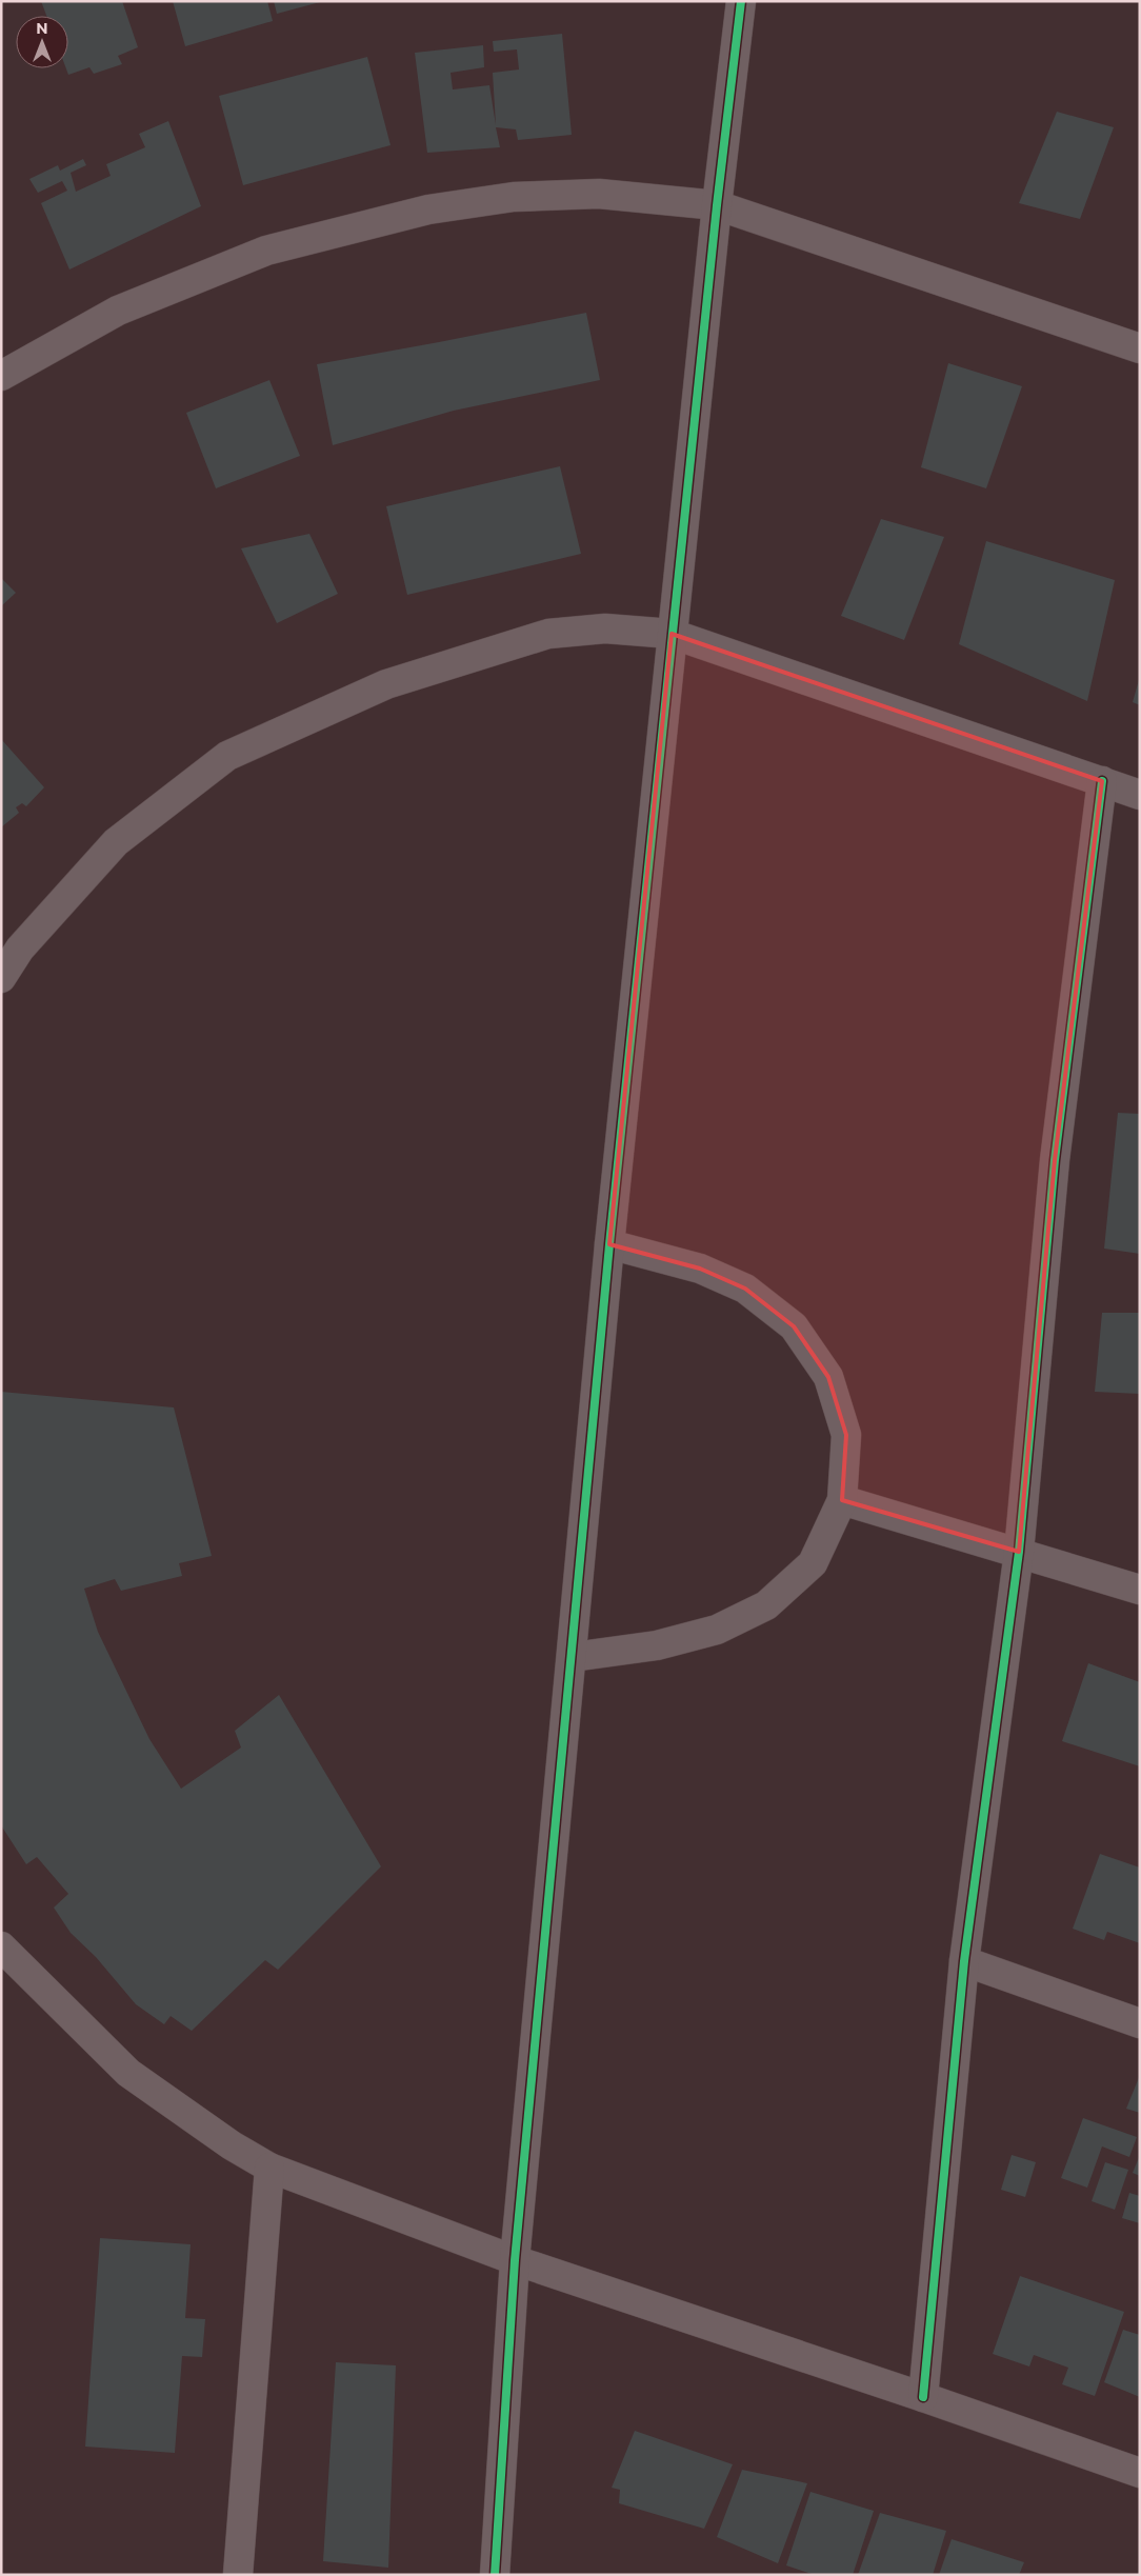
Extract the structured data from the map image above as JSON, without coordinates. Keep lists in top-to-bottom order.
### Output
{
  "north": "top"
}
